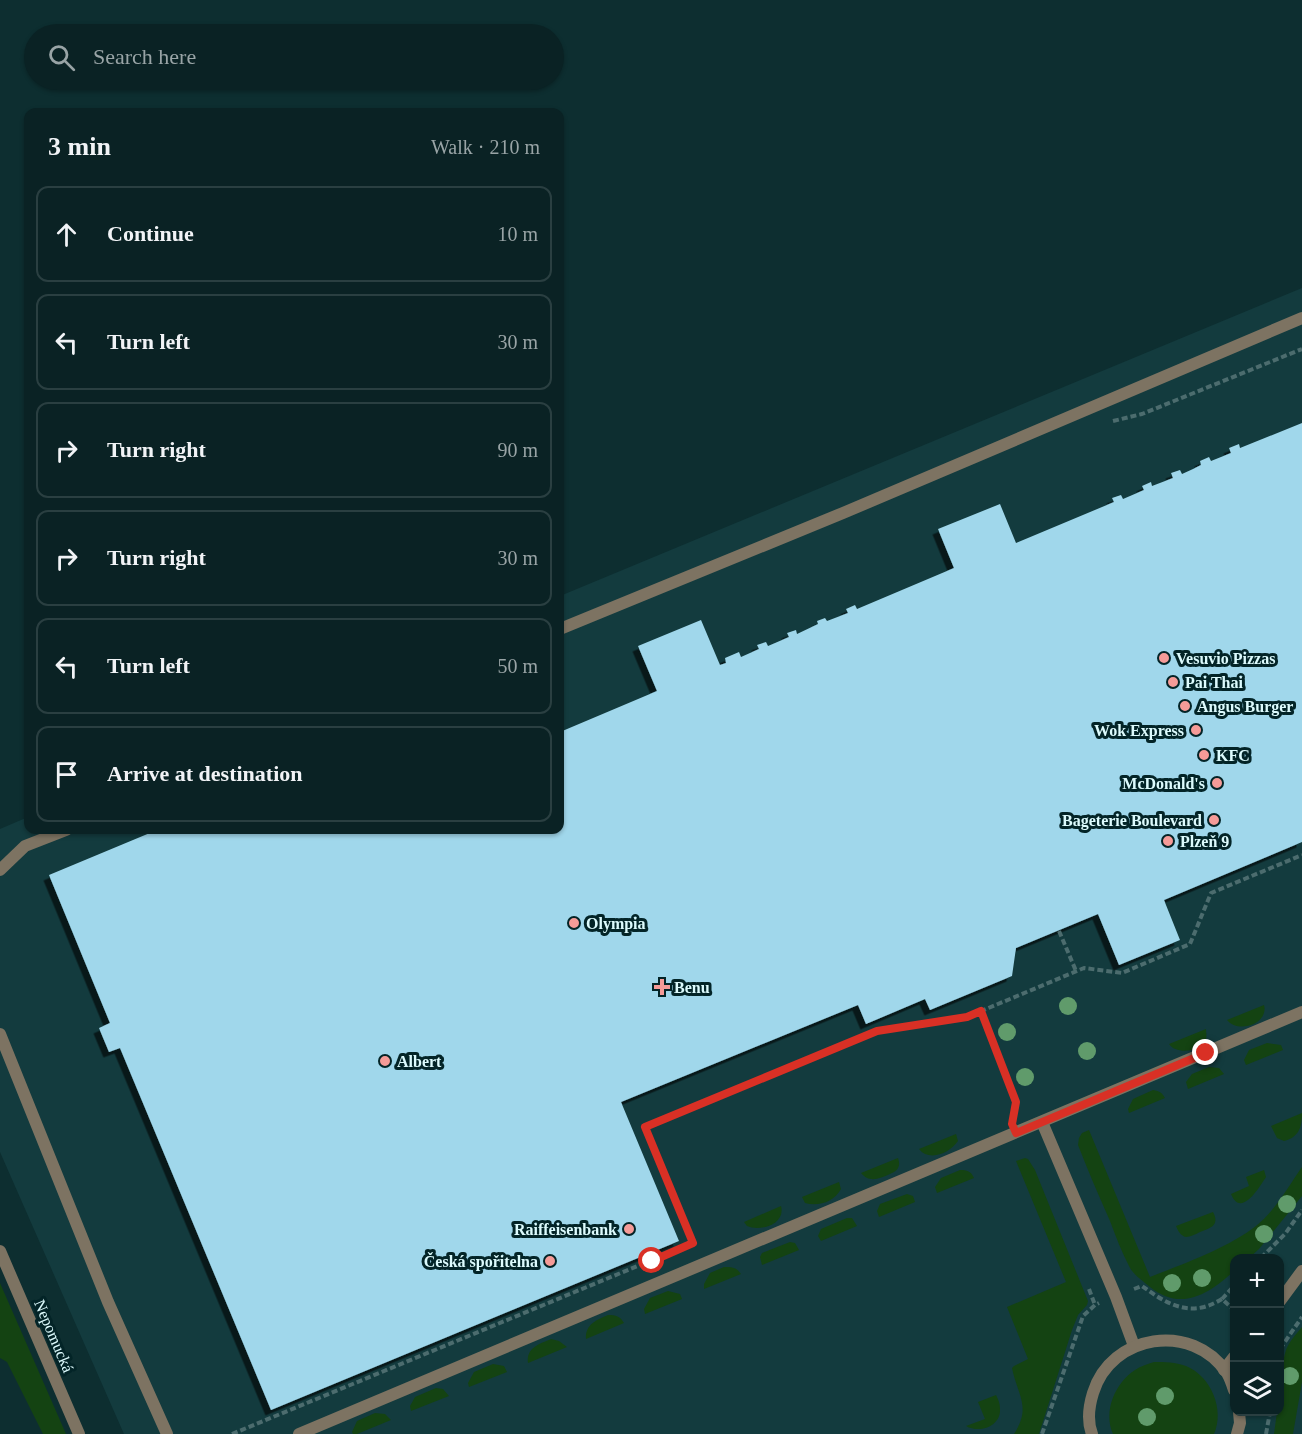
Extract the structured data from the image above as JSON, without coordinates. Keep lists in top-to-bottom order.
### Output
{
  "streets": {
    "street": ["Nepomucká"]
  },
  "places": {
    "other": [
      "Vesuvio Pizzas",
      "Pai Thai",
      "Angus Burger",
      "Wok Express",
      "KFC",
      "McDonald's",
      "Bageterie Boulevard",
      "Plzeň 9",
      "Olympia",
      "Albert",
      "Raiffeisenbank",
      "Česká spořitelna"
    ],
    "health": ["Benu"]
  },
  "page": {
    "search": "Search here",
    "heading": ["3 min", "Walk · 210 m"],
    "list": [
      ["Continue", "10 m"],
      ["Turn left", "30 m"],
      ["Turn right", "90 m"],
      ["Turn right", "30 m"],
      ["Turn left", "50 m"],
      "Arrive at destination"
    ],
    "map_buttons": ["+", "−"]
  }
}
